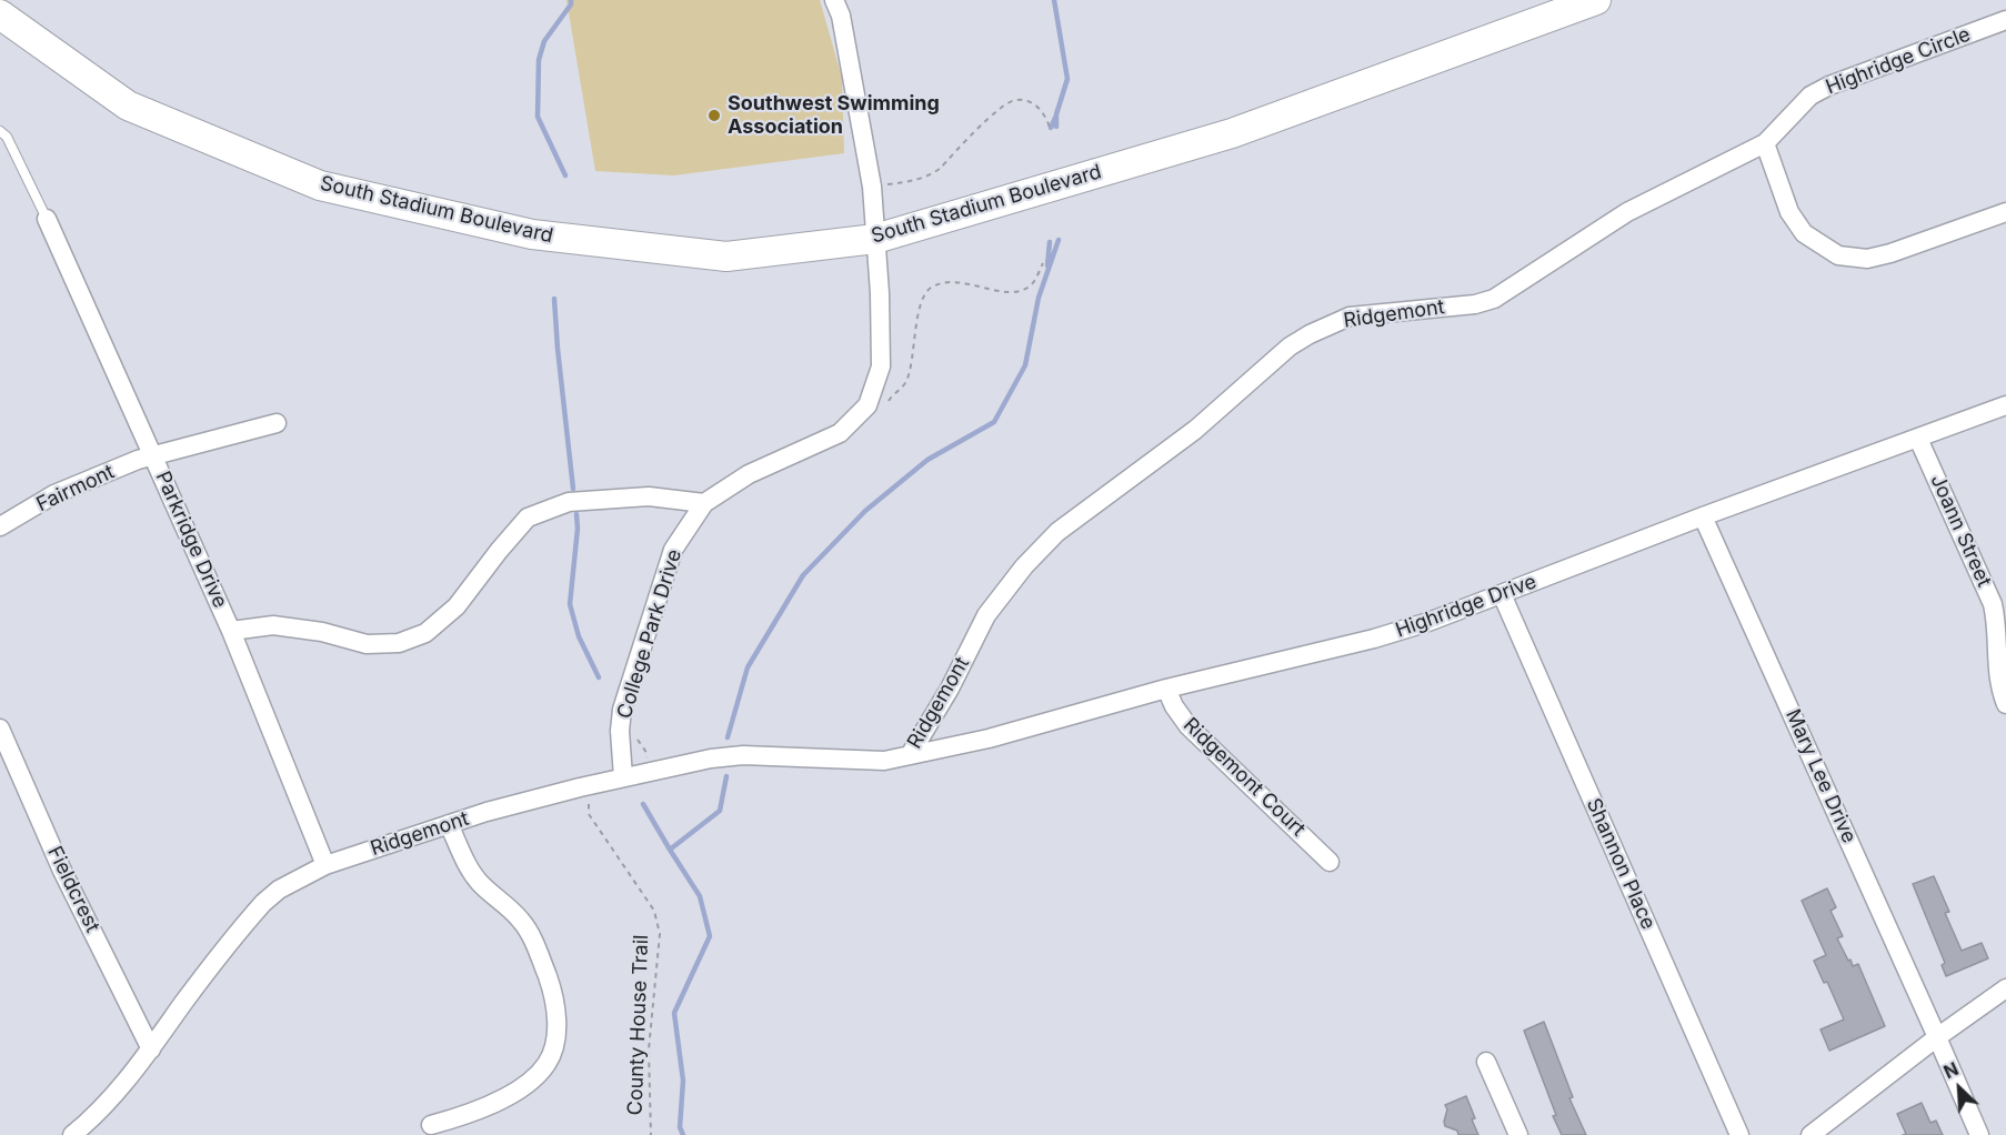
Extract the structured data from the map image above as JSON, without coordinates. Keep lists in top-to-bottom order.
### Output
{
  "streets": {
    "main road": ["South Stadium Boulevard"],
    "street": [
      "Highridge Circle",
      "Ridgemont",
      "Fairmont",
      "Joann Street",
      "Parkridge Drive",
      "Highridge Drive",
      "College Park Drive",
      "Mary Lee Drive",
      "Ridgemont Court",
      "Shannon Place",
      "Fieldcrest"
    ],
    "path": ["County House Trail"]
  },
  "crossings": [
    ["Highridge Circle", "Ridgemont"],
    ["South Stadium Boulevard", "College Park Drive"],
    ["Ridgemont", "Parkridge Drive"],
    ["Ridgemont", "Highridge Drive"],
    ["Ridgemont", "College Park Drive"],
    ["Ridgemont", "Fieldcrest"],
    ["Fairmont", "Parkridge Drive"],
    ["Joann Street", "Highridge Drive"],
    ["Highridge Drive", "Mary Lee Drive"],
    ["Highridge Drive", "Ridgemont Court"],
    ["Highridge Drive", "Shannon Place"]
  ],
  "places": ["Southwest Swimming Association"],
  "north": "top left"
}
